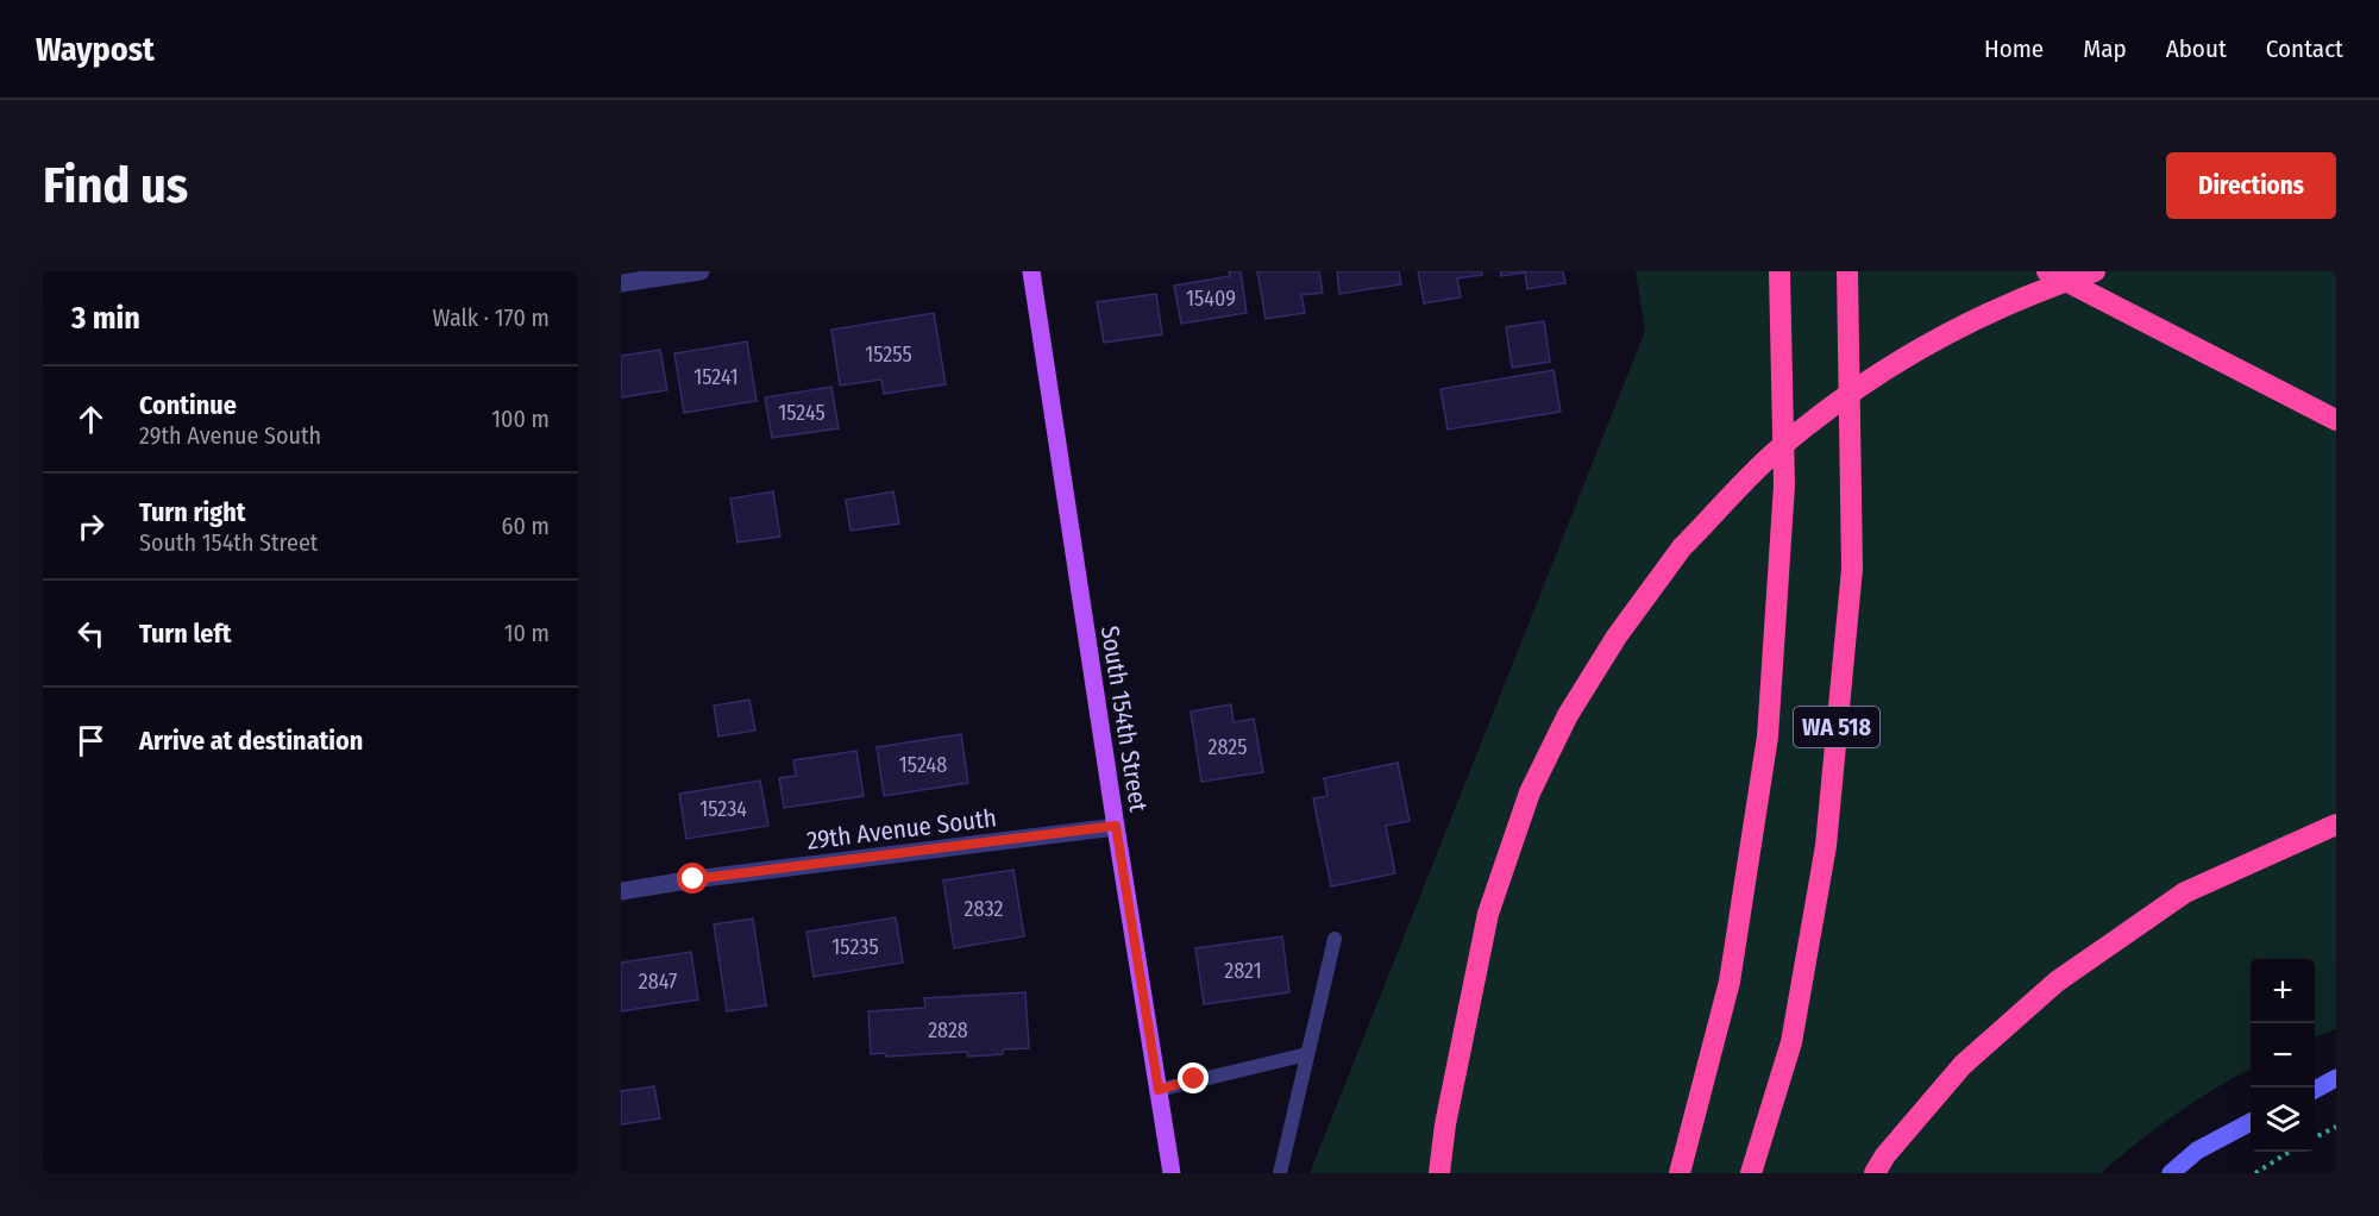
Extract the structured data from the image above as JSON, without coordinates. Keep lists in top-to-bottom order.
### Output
{
  "streets": {
    "highway": ["WA 518"],
    "main road": ["South 154th Street"],
    "street": ["29th Avenue South"]
  },
  "crossings": [
    ["South 154th Street", "29th Avenue South"]
  ],
  "house_numbers": [
    "15409",
    "15255",
    "15241",
    "15245",
    "2825",
    "15248",
    "15234",
    "2832",
    "15235",
    "2821",
    "2847",
    "2828"
  ],
  "page": {
    "header": "Waypost",
    "nav": [
      "Home",
      "Map",
      "About",
      "Contact"
    ],
    "buttons": "Directions",
    "title": "Find us",
    "heading": ["3 min", "Walk · 170 m"],
    "list": [
      ["Continue", "29th Avenue South", "100 m"],
      ["Turn right", "South 154th Street", "60 m"],
      ["Turn left", "10 m"],
      "Arrive at destination"
    ],
    "map_buttons": ["+", "−"]
  }
}
